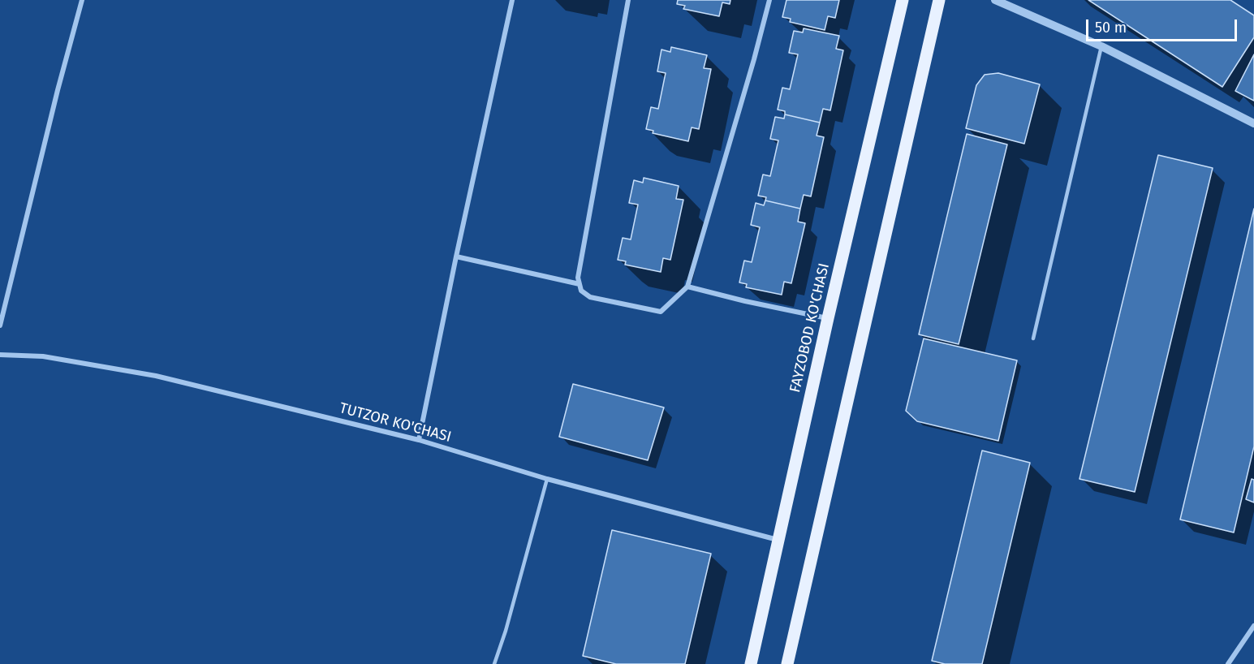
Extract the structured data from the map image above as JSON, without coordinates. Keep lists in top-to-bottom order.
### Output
{
  "streets": {
    "main road": ["FAYZOBOD KO'CHASI"],
    "street": ["TUTZOR KO'CHASI"]
  },
  "crossings": [
    ["FAYZOBOD KO'CHASI", "TUTZOR KO'CHASI"]
  ],
  "scale_bar": "50 m"
}
